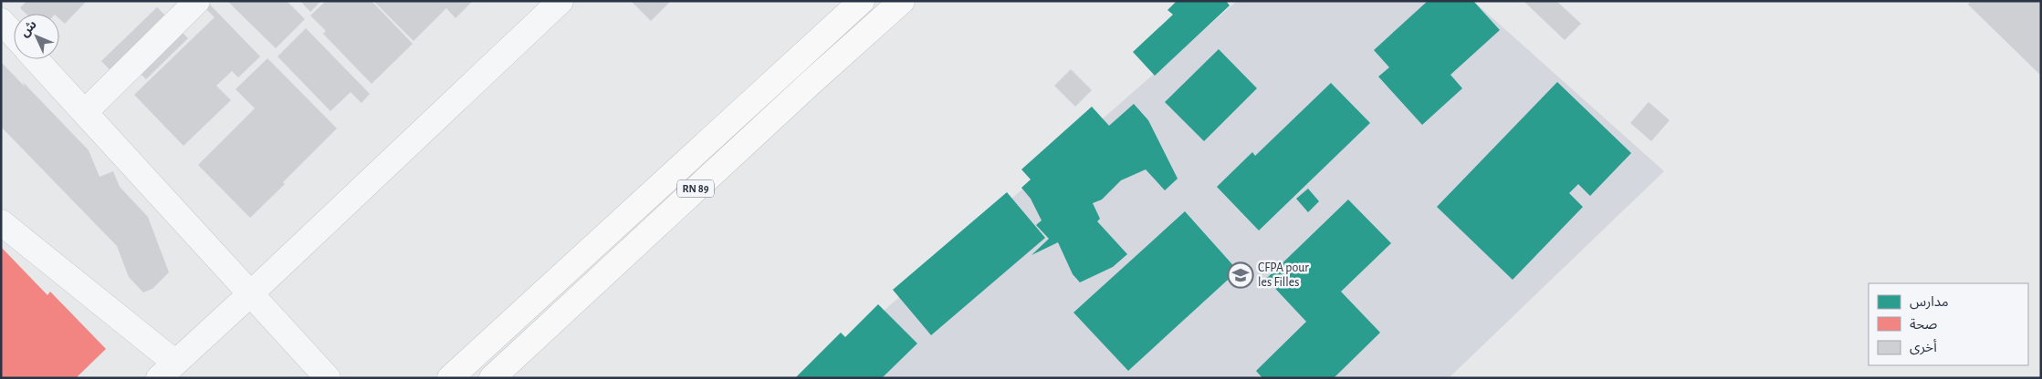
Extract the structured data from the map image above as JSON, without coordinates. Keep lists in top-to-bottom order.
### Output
{
  "streets": {
    "main road": ["RN 89"]
  },
  "places": {
    "school or university": ["CFPA pour les Filles"]
  },
  "legend": ["مدارس", "صحة", "أخرى"],
  "north": "top left"
}
